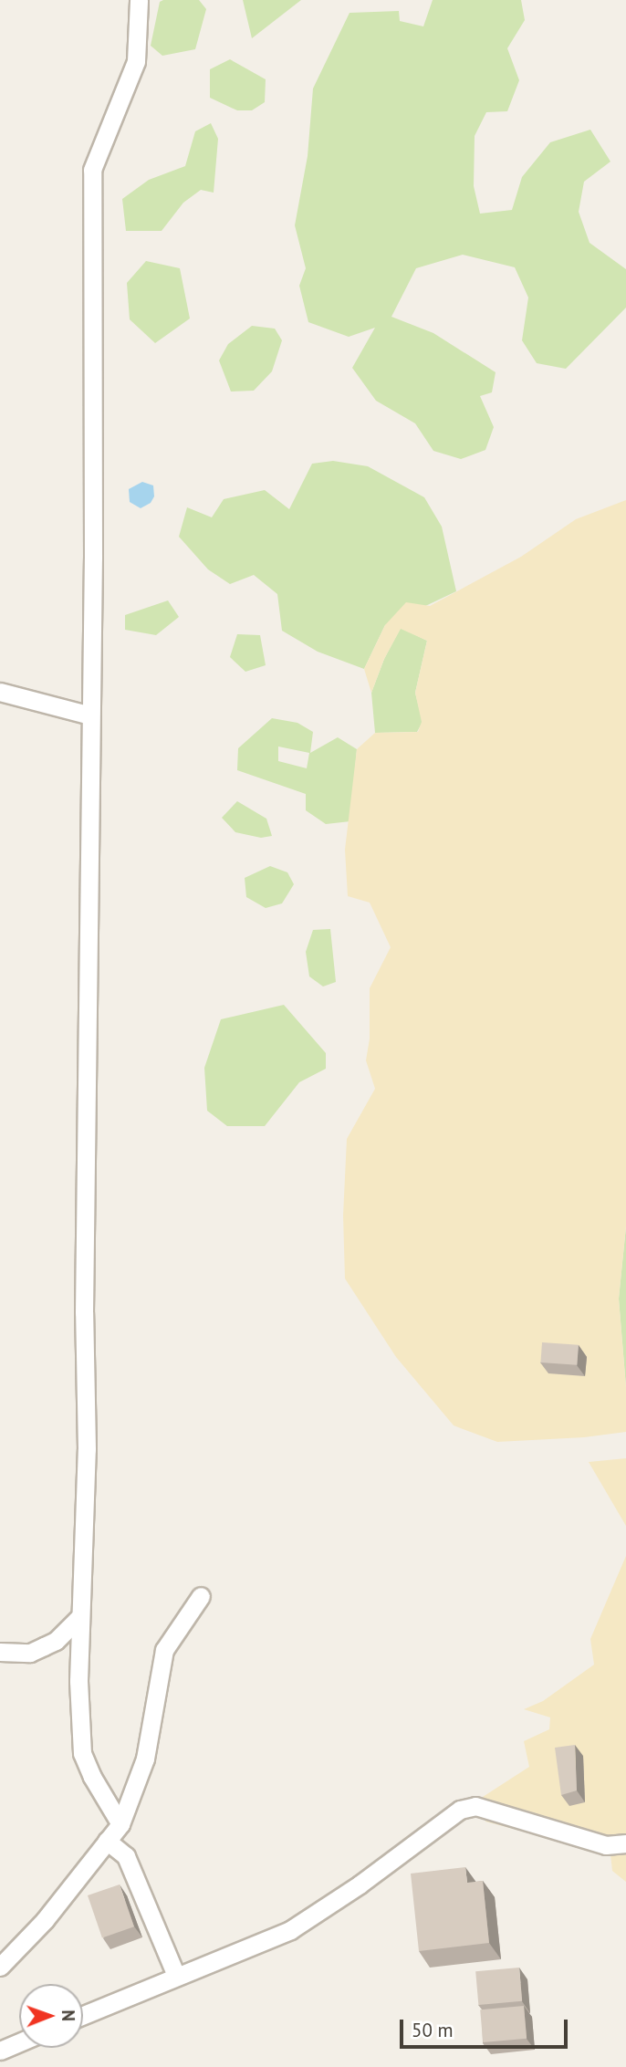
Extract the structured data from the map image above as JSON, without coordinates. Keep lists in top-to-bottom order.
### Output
{
  "scale_bar": "50 m",
  "north": "right"
}
